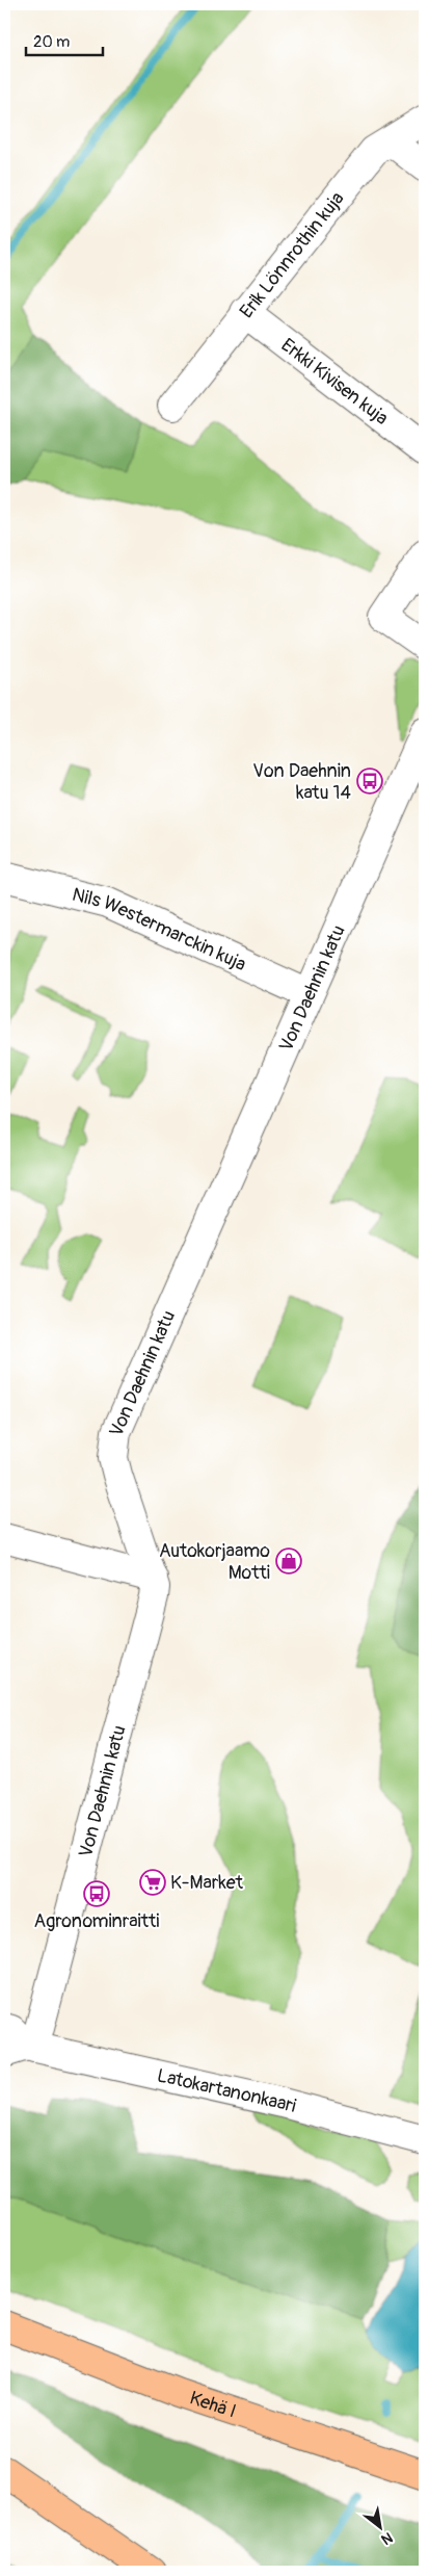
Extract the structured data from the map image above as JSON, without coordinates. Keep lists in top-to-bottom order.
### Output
{
  "streets": {
    "highway": ["Kehä I"],
    "street": [
      "Erik Lönnrothin kuja",
      "Erkki Kivisen kuja",
      "Nils Westermarckin kuja",
      "Von Daehnin katu",
      "Latokartanonkaari"
    ]
  },
  "crossings": [
    ["Erik Lönnrothin kuja", "Erkki Kivisen kuja"],
    ["Nils Westermarckin kuja", "Von Daehnin katu"],
    ["Von Daehnin katu", "Latokartanonkaari"]
  ],
  "places": {
    "bus stop": ["Von Daehnin katu 14", "Agronominraitti"],
    "shop": ["Autokorjaamo Motti"],
    "supermarket": ["K-Market"]
  },
  "scale_bar": "20 m",
  "north": "bottom right"
}
